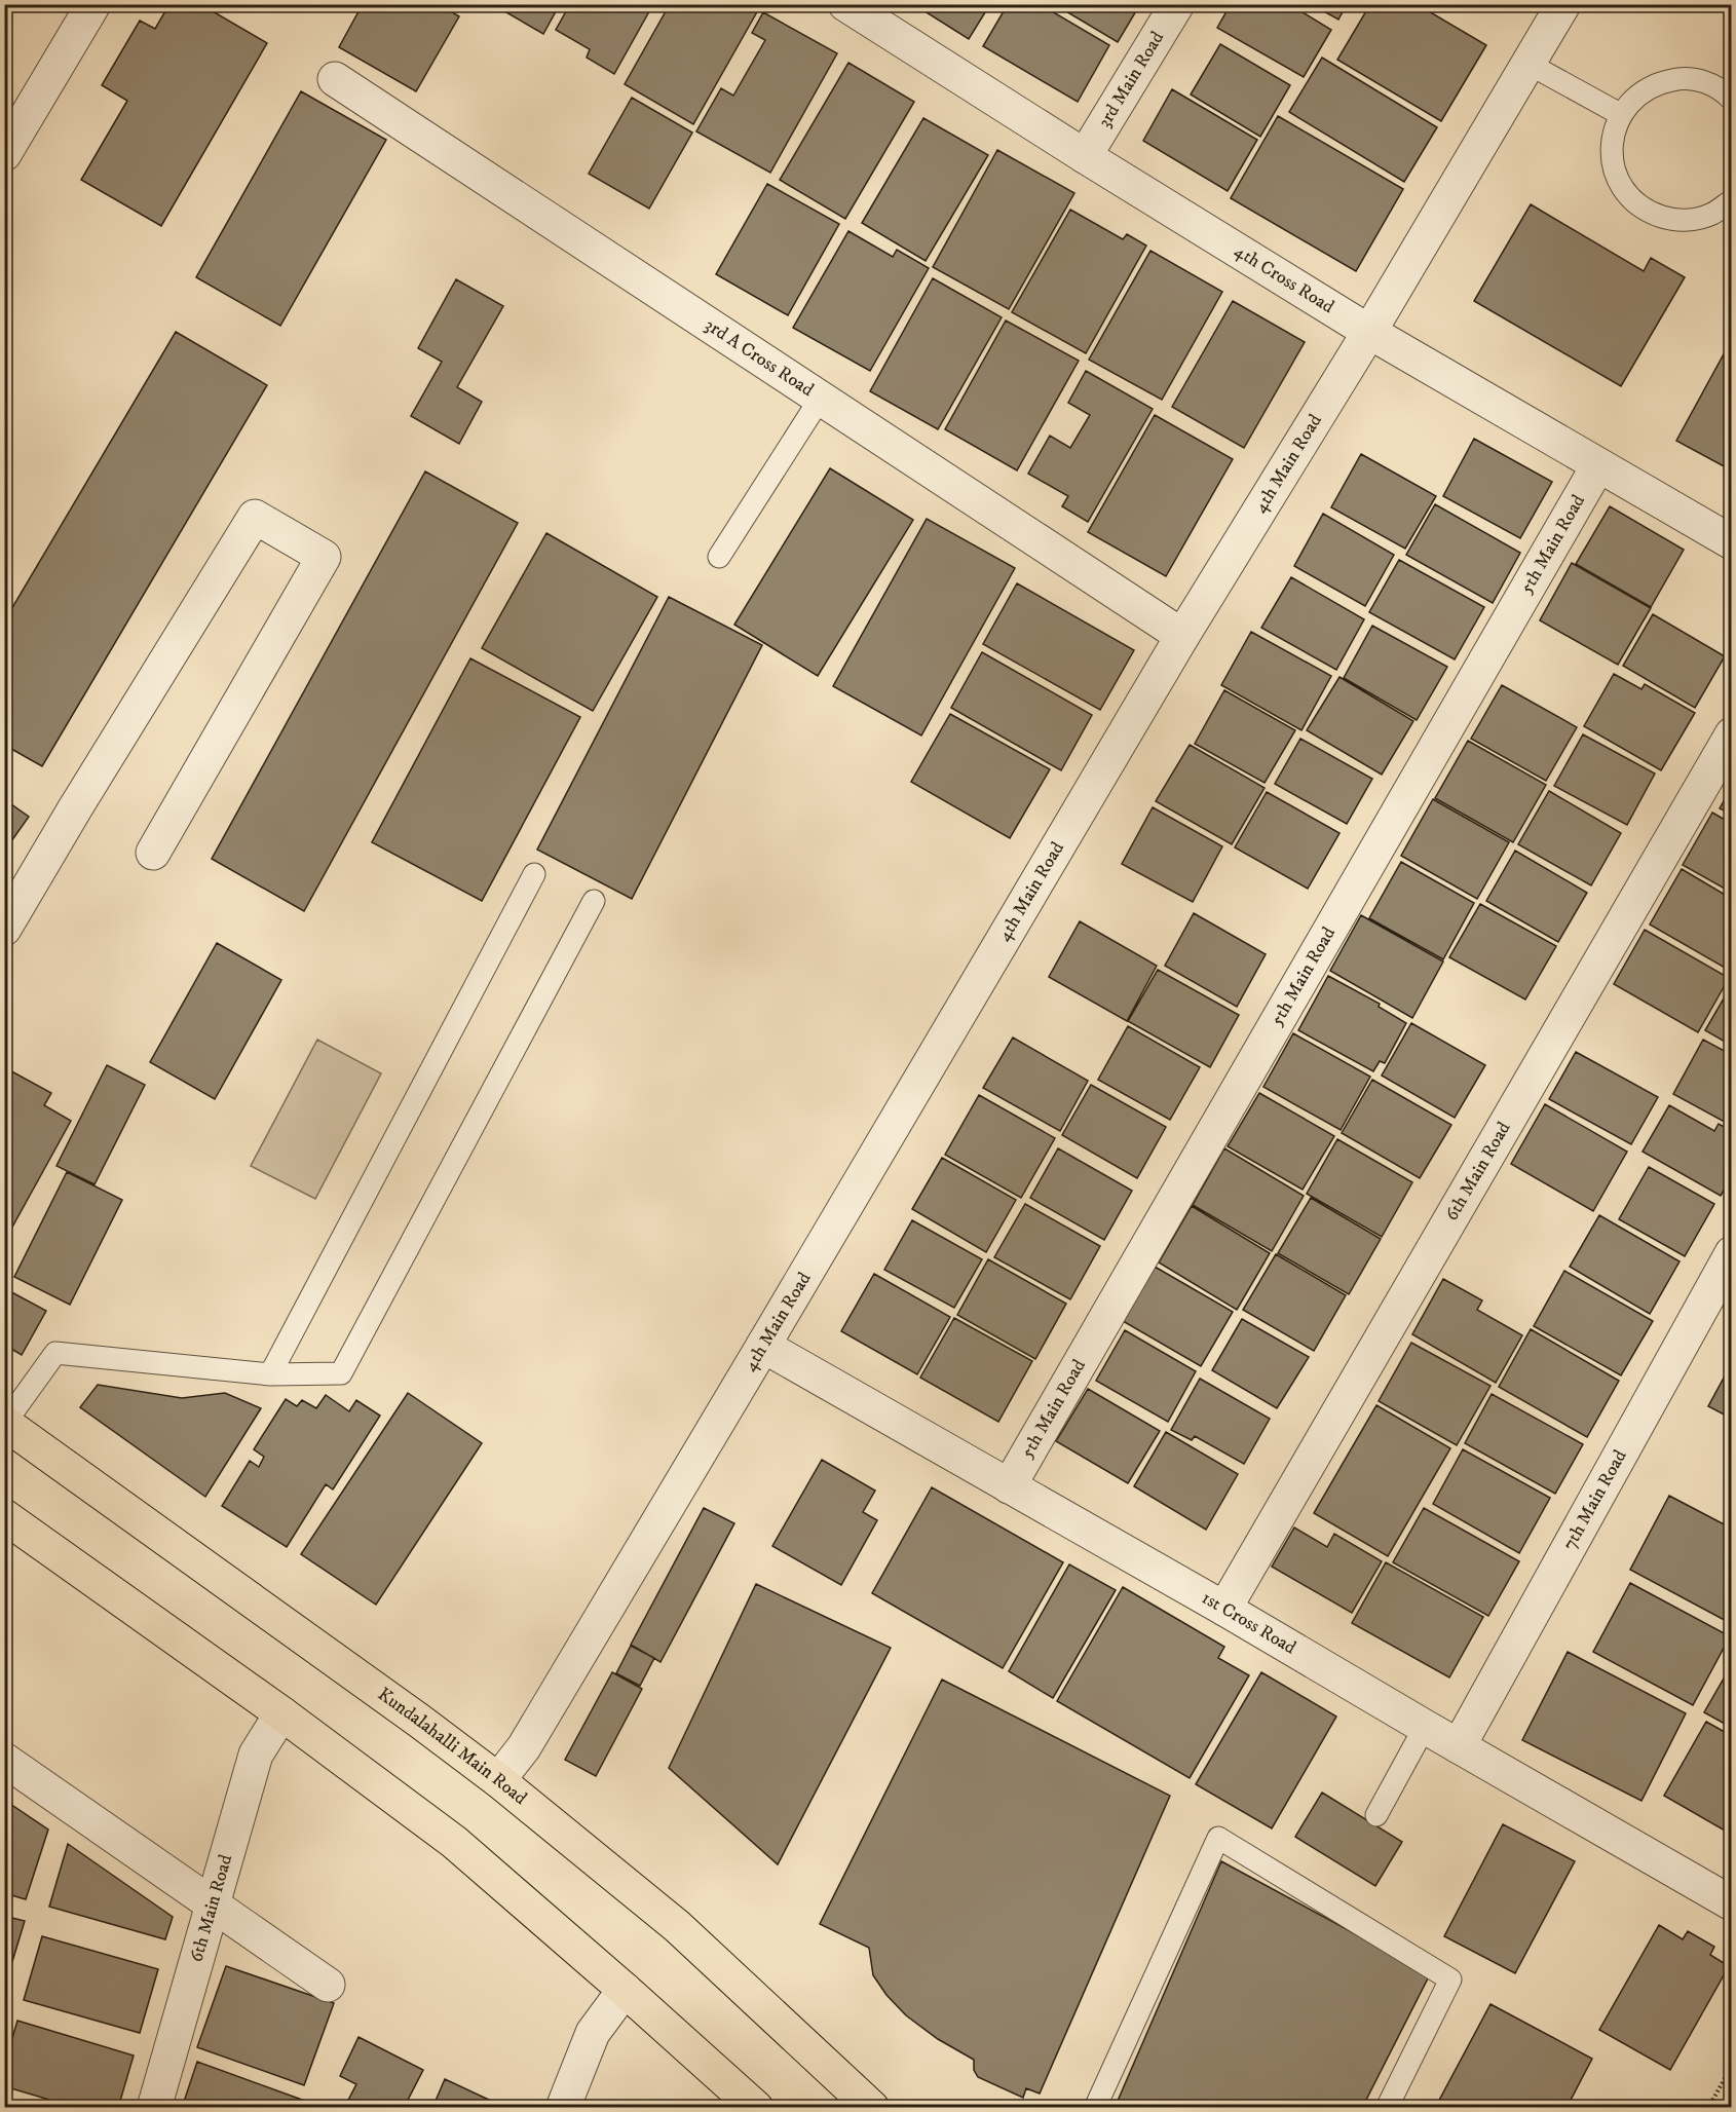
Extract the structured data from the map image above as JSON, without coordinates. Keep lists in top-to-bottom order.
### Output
{
  "streets": {
    "main road": ["Kundalahalli Main Road"],
    "street": [
      "3rd Main Road",
      "4th Cross Road",
      "3rd A Cross Road",
      "4th Main Road",
      "5th Main Road",
      "6th Main Road",
      "7th Main Road",
      "1st Cross Road"
    ]
  },
  "crossings": [
    ["3rd Main Road", "4th Cross Road"],
    ["4th Cross Road", "4th Main Road"],
    ["4th Cross Road", "5th Main Road"],
    ["3rd A Cross Road", "4th Main Road"],
    ["4th Main Road", "1st Cross Road"],
    ["4th Main Road", "Kundalahalli Main Road"],
    ["5th Main Road", "1st Cross Road"],
    ["6th Main Road", "1st Cross Road"],
    ["7th Main Road", "1st Cross Road"]
  ]
}
